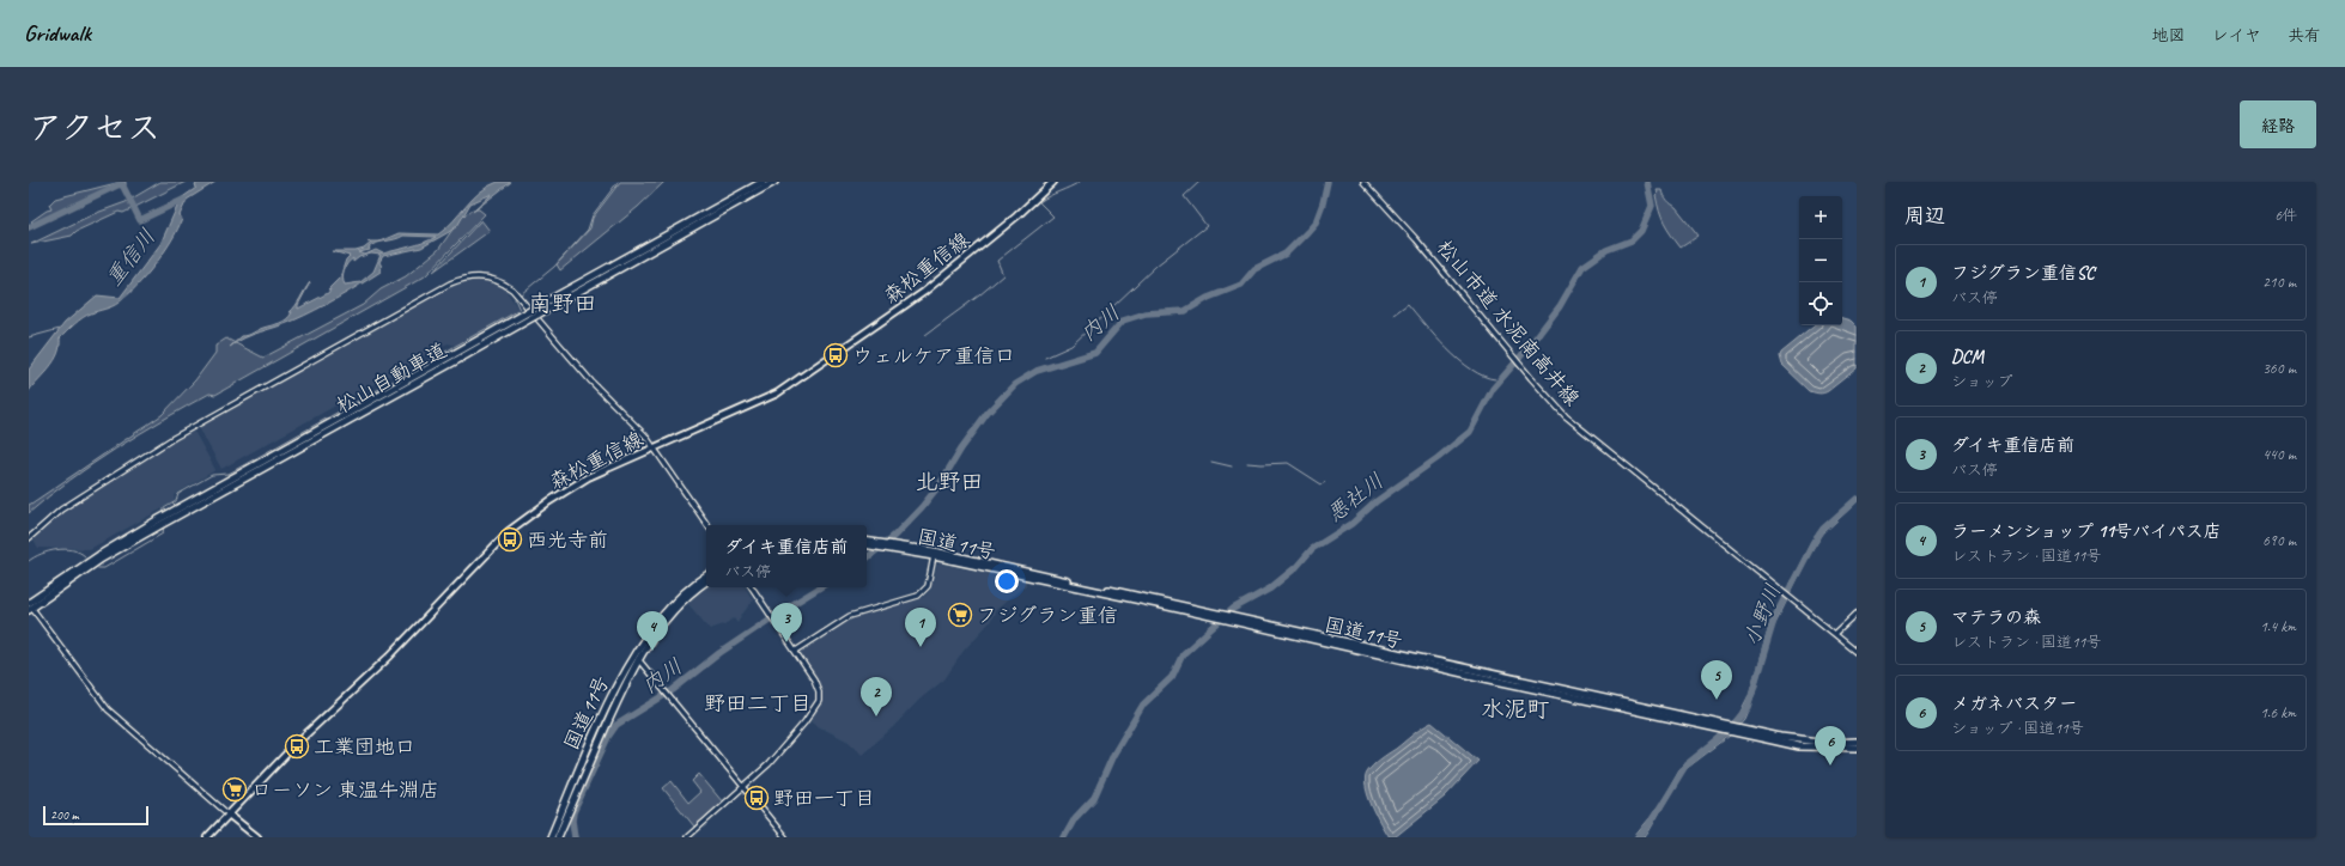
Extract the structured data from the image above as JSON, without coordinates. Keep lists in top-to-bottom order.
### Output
{
  "streets": {
    "highway": ["松山自動車道", "国道11号"],
    "main road": ["森松重信線"],
    "street": ["松山市道 水泥南高井線"]
  },
  "districts": [
    "南野田",
    "北野田",
    "野田二丁目",
    "水泥町"
  ],
  "water": [
    "重信川",
    "内川",
    "悪社川",
    "小野川"
  ],
  "places": {
    "bus stop": [
      "ウェルケア重信口",
      "西光寺前",
      "工業団地口",
      "野田一丁目"
    ],
    "supermarket": ["フジグラン重信", "ローソン 東温牛淵店"]
  },
  "scale_bar": "200 m",
  "page": {
    "header": "Gridwalk",
    "nav": ["地図", "レイヤ", "共有"],
    "title": "アクセス",
    "buttons": "経路",
    "heading": ["周辺", "6件"],
    "map_buttons": ["+", "−"],
    "list": [
      {
        "mark": "1",
        "name": "フジグラン重信SC",
        "note": "バス停",
        "value": "210 m"
      },
      {
        "mark": "2",
        "name": "DCM",
        "note": "ショップ",
        "value": "360 m"
      },
      {
        "mark": "3",
        "name": "ダイキ重信店前",
        "note": "バス停",
        "value": "440 m"
      },
      {
        "mark": "4",
        "name": "ラーメンショップ 11号バイパス店",
        "note": "レストラン · 国道11号",
        "value": "690 m"
      },
      {
        "mark": "5",
        "name": "マテラの森",
        "note": "レストラン · 国道11号",
        "value": "1.4 km"
      },
      {
        "mark": "6",
        "name": "メガネバスター",
        "note": "ショップ · 国道11号",
        "value": "1.6 km"
      }
    ],
    "popup": ["ダイキ重信店前", "バス停"],
    "pins": [
      "3",
      "1",
      "4",
      "5",
      "2",
      "6"
    ],
    "scale": "200 m"
  }
}
